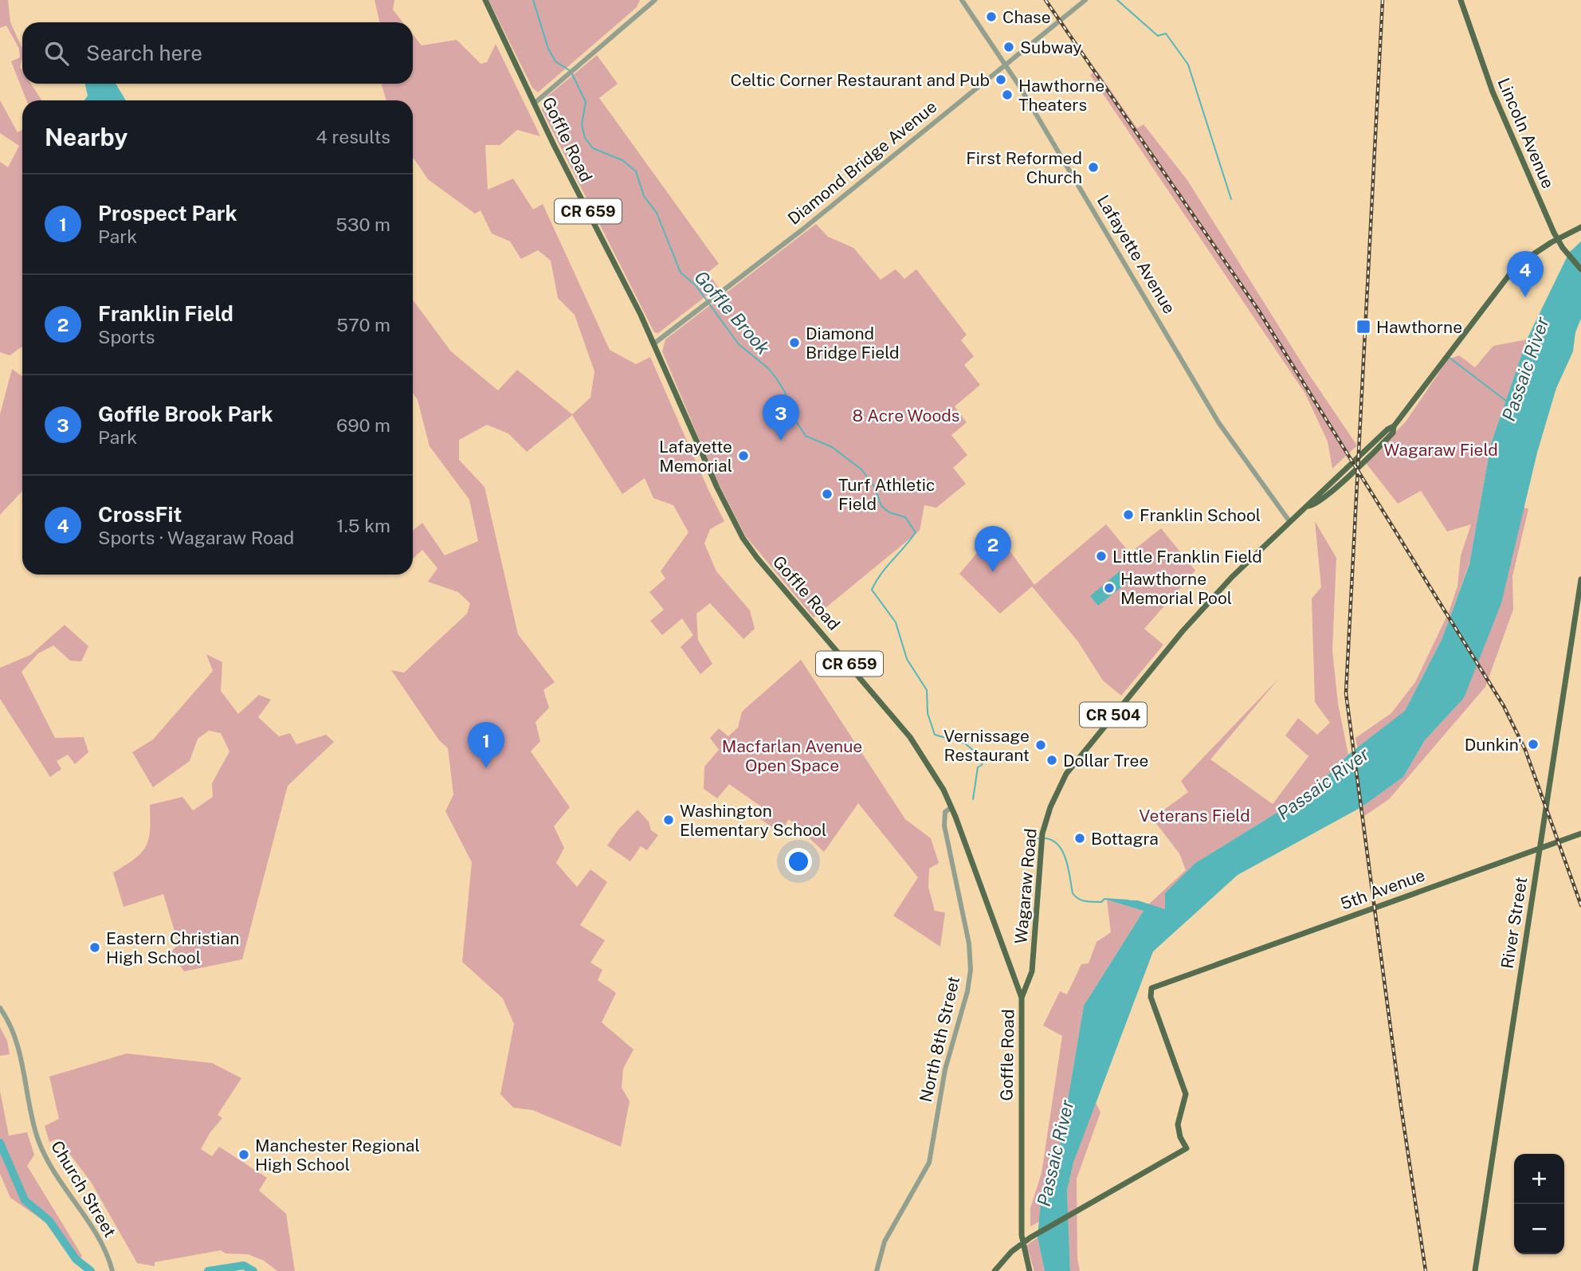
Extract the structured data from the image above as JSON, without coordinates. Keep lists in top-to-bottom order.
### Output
{
  "streets": {
    "main road": [
      "Lincoln Avenue",
      "Goffle Road",
      "CR 659",
      "CR 504",
      "Wagaraw Road",
      "5th Avenue",
      "River Street"
    ],
    "street": [
      "Diamond Bridge Avenue",
      "Lafayette Avenue",
      "North 8th Street",
      "Church Street"
    ]
  },
  "crossings": [
    ["Lincoln Avenue", "Wagaraw Road"],
    ["Goffle Road", "Diamond Bridge Avenue"],
    ["Goffle Road", "CR 504"],
    ["Goffle Road", "Wagaraw Road"],
    ["Goffle Road", "5th Avenue"],
    ["Goffle Road", "North 8th Street"],
    ["Diamond Bridge Avenue", "Lafayette Avenue"],
    ["Lafayette Avenue", "Wagaraw Road"],
    ["CR 504", "5th Avenue"],
    ["5th Avenue", "River Street"]
  ],
  "water": ["Goffle Brook", "Passaic River"],
  "parks": [
    "8 Acre Woods",
    "Wagaraw Field",
    "Macfarlan Avenue Open Space",
    "Veterans Field"
  ],
  "places": {
    "other": [
      "Chase",
      "Subway",
      "Celtic Corner Restaurant and Pub",
      "Hawthorne Theaters",
      "First Reformed Church",
      "Diamond Bridge Field",
      "Lafayette Memorial",
      "Turf Athletic Field",
      "Franklin School",
      "Little Franklin Field",
      "Hawthorne Memorial Pool",
      "Dunkin'",
      "Vernissage Restaurant",
      "Dollar Tree",
      "Washington Elementary School",
      "Bottagra",
      "Eastern Christian High School",
      "Manchester Regional High School"
    ],
    "transit": ["Hawthorne"]
  },
  "page": {
    "search": "Search here",
    "heading": ["Nearby", "4 results"],
    "list": [
      {
        "mark": "1",
        "name": "Prospect Park",
        "note": "Park",
        "value": "530 m"
      },
      {
        "mark": "2",
        "name": "Franklin Field",
        "note": "Sports",
        "value": "570 m"
      },
      {
        "mark": "3",
        "name": "Goffle Brook Park",
        "note": "Park",
        "value": "690 m"
      },
      {
        "mark": "4",
        "name": "CrossFit",
        "note": "Sports · Wagaraw Road",
        "value": "1.5 km"
      }
    ],
    "pins": [
      "4",
      "3",
      "2",
      "1"
    ],
    "map_buttons": ["+", "−"]
  }
}
